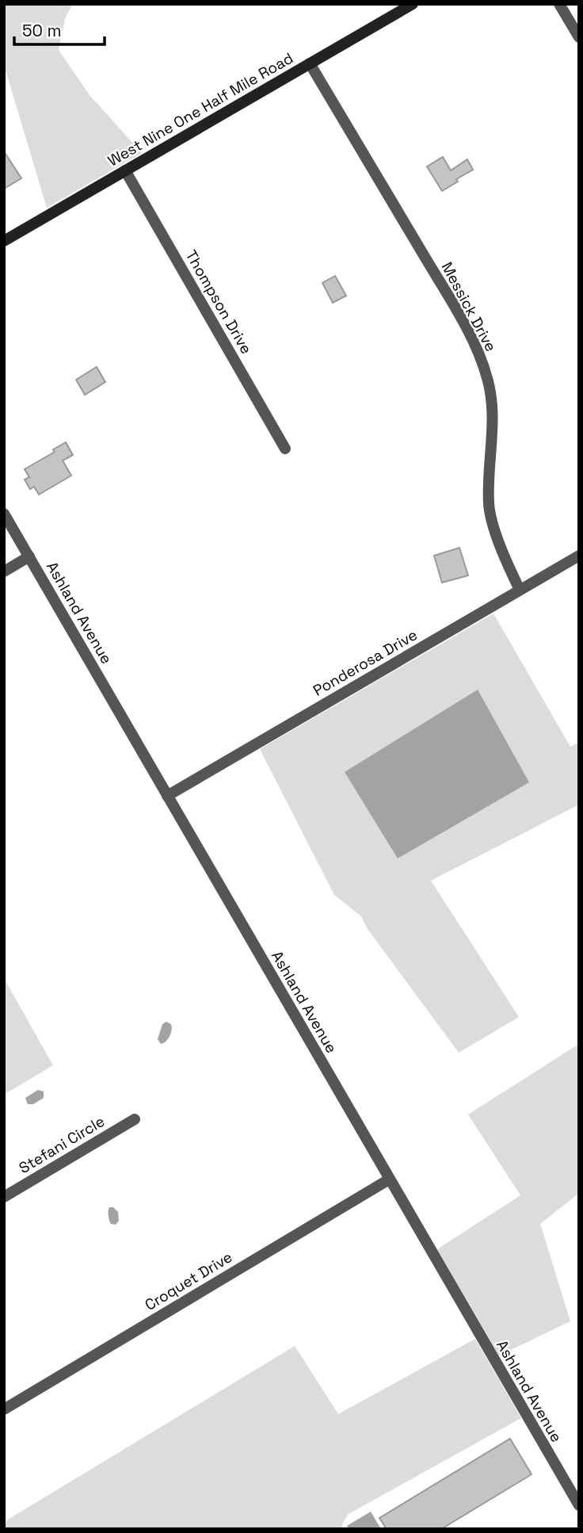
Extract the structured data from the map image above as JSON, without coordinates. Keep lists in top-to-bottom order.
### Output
{
  "streets": {
    "street": [
      "West Nine One Half Mile Road",
      "Thompson Drive",
      "Messick Drive",
      "Ashland Avenue",
      "Ponderosa Drive",
      "Stefani Circle",
      "Croquet Drive"
    ]
  },
  "crossings": [
    ["West Nine One Half Mile Road", "Thompson Drive"],
    ["West Nine One Half Mile Road", "Messick Drive"],
    ["Messick Drive", "Ponderosa Drive"],
    ["Ashland Avenue", "Ponderosa Drive"],
    ["Ashland Avenue", "Croquet Drive"]
  ],
  "scale_bar": "50 m"
}
